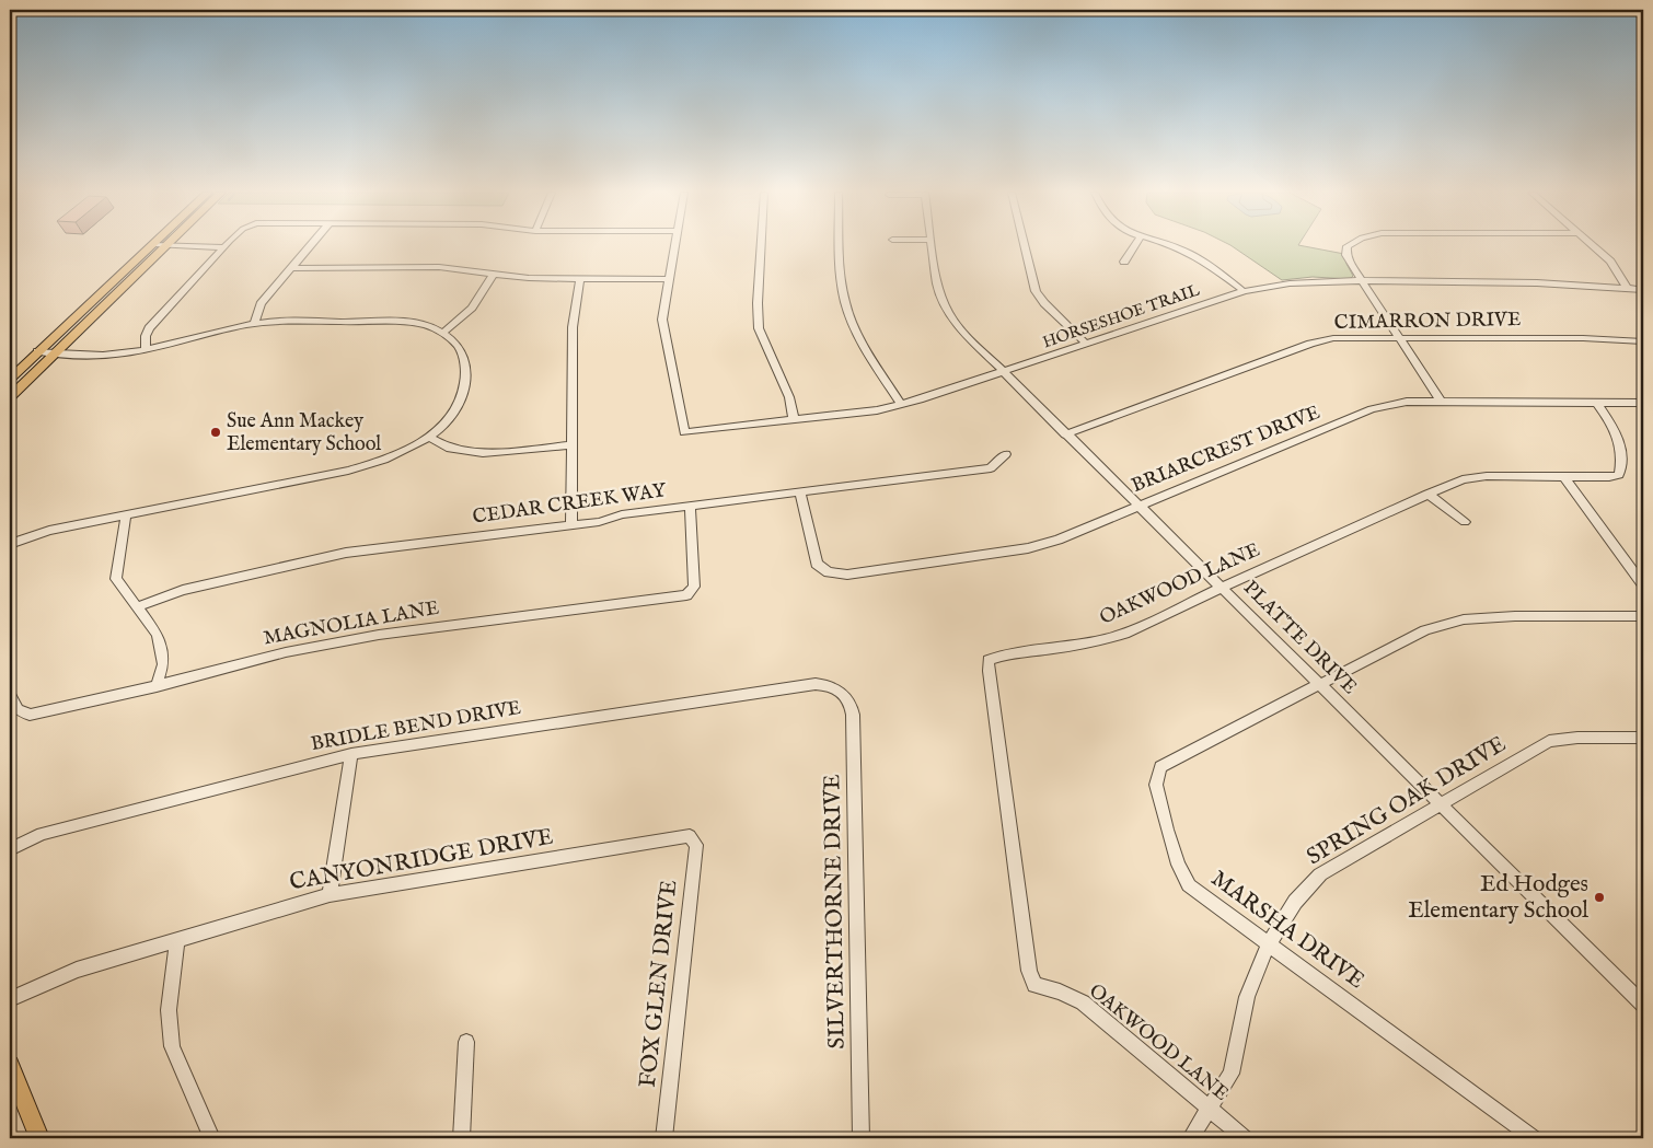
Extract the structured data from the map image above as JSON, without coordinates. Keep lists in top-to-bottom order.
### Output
{
  "streets": {
    "street": [
      "HORSESHOE TRAIL",
      "CIMARRON DRIVE",
      "BRIARCREST DRIVE",
      "CEDAR CREEK WAY",
      "OAKWOOD LANE",
      "MAGNOLIA LANE",
      "PLATTE DRIVE",
      "BRIDLE BEND DRIVE",
      "SPRING OAK DRIVE",
      "CANYONRIDGE DRIVE",
      "SILVERTHORNE DRIVE",
      "MARSHA DRIVE",
      "FOX GLEN DRIVE"
    ]
  },
  "crossings": [
    ["HORSESHOE TRAIL", "PLATTE DRIVE"],
    ["CIMARRON DRIVE", "PLATTE DRIVE"],
    ["BRIARCREST DRIVE", "CEDAR CREEK WAY"],
    ["BRIARCREST DRIVE", "OAKWOOD LANE"],
    ["BRIARCREST DRIVE", "PLATTE DRIVE"],
    ["CEDAR CREEK WAY", "MAGNOLIA LANE"],
    ["OAKWOOD LANE", "PLATTE DRIVE"],
    ["OAKWOOD LANE", "SPRING OAK DRIVE"],
    ["PLATTE DRIVE", "SPRING OAK DRIVE"],
    ["PLATTE DRIVE", "MARSHA DRIVE"],
    ["BRIDLE BEND DRIVE", "SILVERTHORNE DRIVE"],
    ["SPRING OAK DRIVE", "MARSHA DRIVE"],
    ["CANYONRIDGE DRIVE", "FOX GLEN DRIVE"]
  ],
  "places": ["Sue Ann Mackey Elementary School", "Ed Hodges Elementary School"]
}
